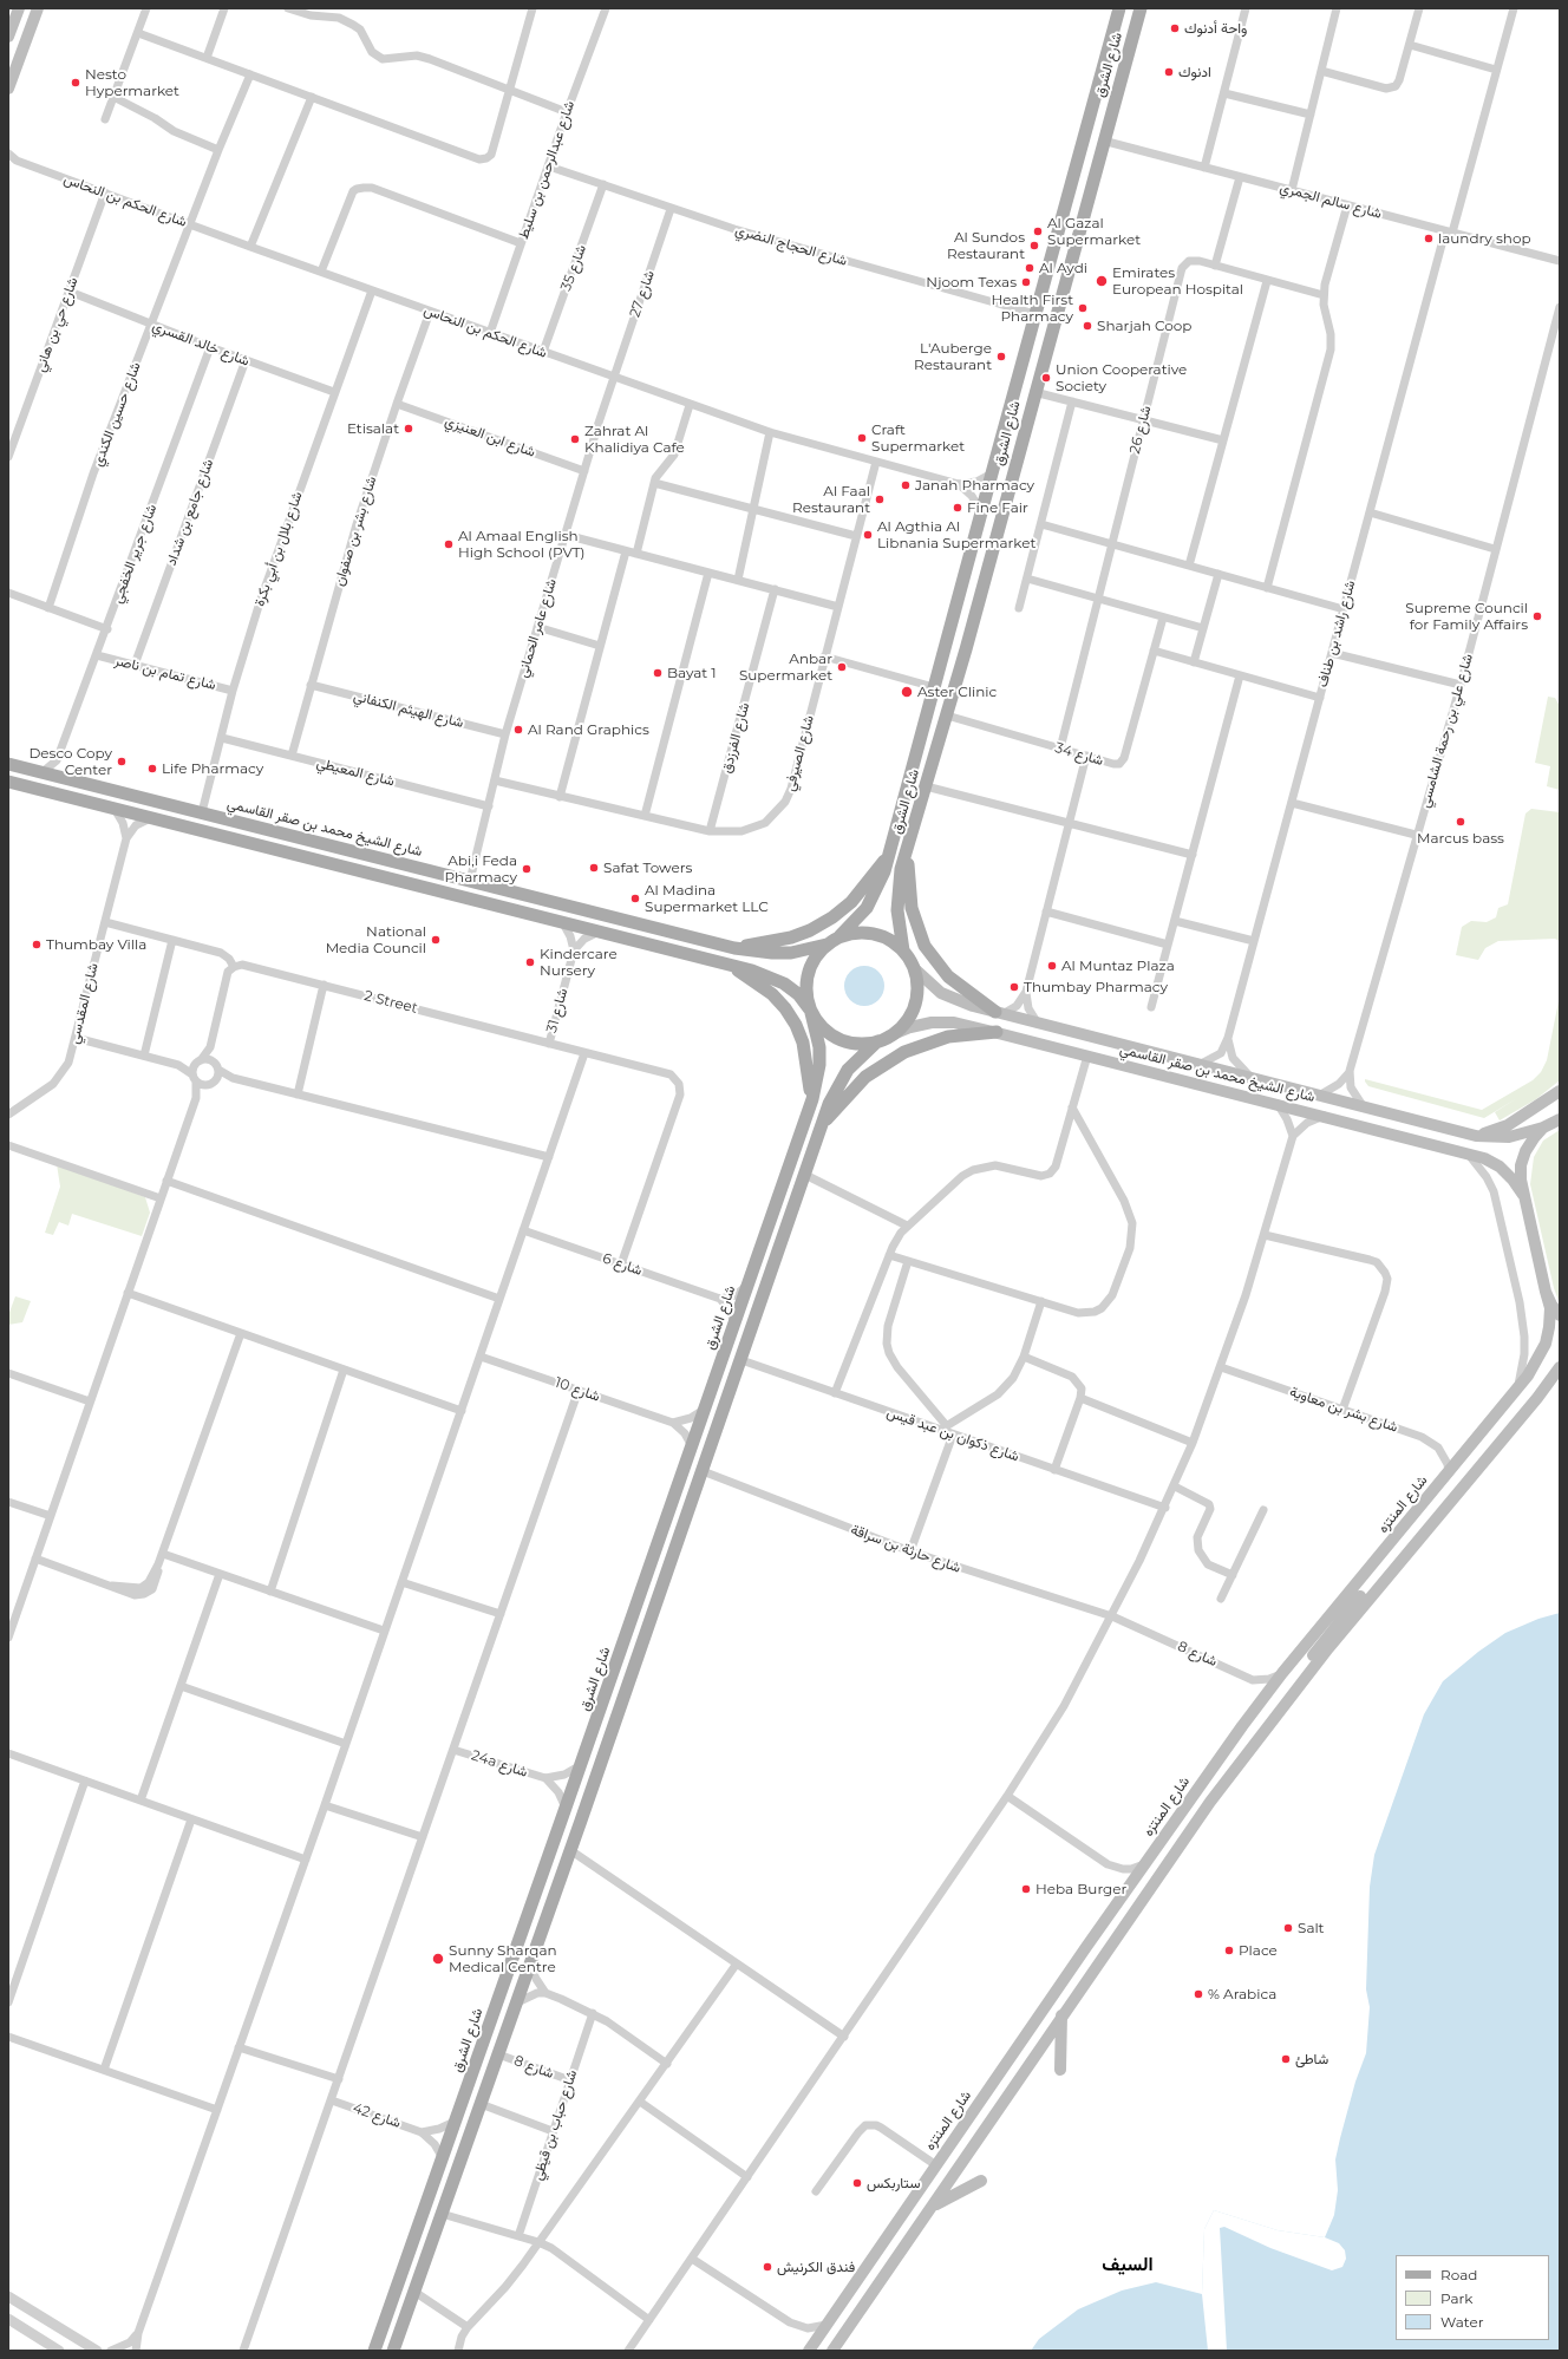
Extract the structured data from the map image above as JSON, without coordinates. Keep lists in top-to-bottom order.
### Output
{
  "streets": {
    "main road": ["شارع الشرق", "شارع الشيخ محمد بن صقر القاسمي", "شارع المنتزه"],
    "street": [
      "شارع عبدالرحمن بن سليط",
      "شارع الحكم بن النحاس",
      "شارع سالم الجمري",
      "شارع الحجاج النضري",
      "شارع 35",
      "شارع 27",
      "شارع حي بن هاني",
      "شارع خالد القسري",
      "شارع حسين الكندي",
      "شارع 26",
      "شارع ابن العنيزي",
      "شارع جامع بن شداد",
      "شارع بشر بن صفوان",
      "شارع بلال بن أبي بكرة",
      "شارع جرير الخفجي",
      "شارع عامر الحماني",
      "شارع راشد بن طناف",
      "شارع تمام بن ناصر",
      "شارع الهيثم الكنفاني",
      "شارع علي بن رحمة الشامسي",
      "شارع الفرزدق",
      "شارع الصيرفي",
      "شارع 34",
      "شارع المعيطي",
      "2 Street",
      "شارع المقدسي",
      "شارع 31",
      "شارع 6",
      "شارع 10",
      "شارع بشر بن معاوية",
      "شارع ذكوان بن عبد قيس",
      "شارع حارثة بن سراقة",
      "شارع 8",
      "24a شارع",
      "شارع 42",
      "شارع حباب بن قيظي"
    ]
  },
  "crossings": [
    ["شارع الشرق", "شارع الحكم بن النحاس"],
    ["شارع الشرق", "شارع سالم الجمري"],
    ["شارع الشرق", "شارع الحجاج النضري"],
    ["شارع الشرق", "شارع 34"],
    ["شارع الشرق", "شارع الشيخ محمد بن صقر القاسمي"],
    ["شارع الشرق", "شارع 10"],
    ["شارع الشرق", "24a شارع"],
    ["شارع الشرق", "شارع 42"],
    ["شارع عبدالرحمن بن سليط", "شارع الحكم بن النحاس"],
    ["شارع عبدالرحمن بن سليط", "شارع الحجاج النضري"],
    ["شارع الحكم بن النحاس", "شارع 35"],
    ["شارع الحكم بن النحاس", "شارع 27"],
    ["شارع الحكم بن النحاس", "شارع حي بن هاني"],
    ["شارع الحكم بن النحاس", "شارع حسين الكندي"],
    ["شارع الحكم بن النحاس", "شارع بشر بن صفوان"],
    ["شارع الحكم بن النحاس", "شارع بلال بن أبي بكرة"],
    ["شارع الحكم بن النحاس", "شارع عامر الحماني"],
    ["شارع الحكم بن النحاس", "شارع الصيرفي"],
    ["شارع سالم الجمري", "شارع راشد بن طناف"],
    ["شارع الحجاج النضري", "شارع 35"],
    ["شارع الحجاج النضري", "شارع 27"],
    ["شارع 27", "شارع عامر الحماني"],
    ["شارع حي بن هاني", "شارع خالد القسري"],
    ["شارع خالد القسري", "شارع حسين الكندي"],
    ["شارع خالد القسري", "شارع جامع بن شداد"],
    ["شارع خالد القسري", "شارع بلال بن أبي بكرة"],
    ["شارع خالد القسري", "شارع جرير الخفجي"],
    ["شارع 26", "شارع 34"],
    ["شارع ابن العنيزي", "شارع بشر بن صفوان"],
    ["شارع ابن العنيزي", "شارع عامر الحماني"],
    ["شارع جامع بن شداد", "شارع تمام بن ناصر"],
    ["شارع بشر بن صفوان", "شارع الهيثم الكنفاني"],
    ["شارع بشر بن صفوان", "شارع المعيطي"],
    ["شارع بلال بن أبي بكرة", "شارع تمام بن ناصر"],
    ["شارع بلال بن أبي بكرة", "شارع المعيطي"],
    ["شارع بلال بن أبي بكرة", "شارع الشيخ محمد بن صقر القاسمي"],
    ["شارع جرير الخفجي", "شارع تمام بن ناصر"],
    ["شارع جرير الخفجي", "شارع الشيخ محمد بن صقر القاسمي"],
    ["شارع عامر الحماني", "شارع الهيثم الكنفاني"],
    ["شارع عامر الحماني", "شارع الصيرفي"],
    ["شارع عامر الحماني", "شارع المعيطي"],
    ["شارع عامر الحماني", "شارع الشيخ محمد بن صقر القاسمي"],
    ["شارع راشد بن طناف", "شارع الشيخ محمد بن صقر القاسمي"],
    ["شارع علي بن رحمة الشامسي", "شارع الشيخ محمد بن صقر القاسمي"],
    ["شارع الفرزدق", "شارع الصيرفي"],
    ["2 Street", "شارع 31"],
    ["2 Street", "شارع 6"],
    ["شارع بشر بن معاوية", "شارع المنتزه"],
    ["شارع المنتزه", "شارع 8"],
    ["شارع حارثة بن سراقة", "شارع 8"],
    ["شارع 8", "شارع حباب بن قيظي"]
  ],
  "districts": ["السيف"],
  "places": [
    "واحة أدنوك",
    "ادنوك",
    "Nesto Hypermarket",
    "Al Gazal Supermarket",
    "laundry shop",
    "Al Sundos Restaurant",
    "Al Aydi",
    "Emirates European Hospital",
    "Njoom Texas",
    "Health First Pharmacy",
    "Sharjah Coop",
    "L'Auberge Restaurant",
    "Union Cooperative Society",
    "Etisalat",
    "Craft Supermarket",
    "Zahrat Al Khalidiya Cafe",
    "Janah Pharmacy",
    "Al Faal Restaurant",
    "Fine Fair",
    "Al Agthia Al Libnania Supermarket",
    "Al Amaal English High School (PVT)",
    "Supreme Council for Family Affairs",
    "Anbar Supermarket",
    "Bayat 1",
    "Aster Clinic",
    "Al Rand Graphics",
    "Desco Copy Center",
    "Life Pharmacy",
    "Marcus bass",
    "Safat Towers",
    "Abi,i Feda Pharmacy",
    "Al Madina Supermarket LLC",
    "National Media Council",
    "Thumbay Villa",
    "Kindercare Nursery",
    "Al Muntaz Plaza",
    "Thumbay Pharmacy",
    "Heba Burger",
    "Salt",
    "Place",
    "Sunny Sharqan Medical Centre",
    "% Arabica",
    "شاطئ",
    "ستاربكس",
    "فندق الكرنيش"
  ],
  "legend": ["Road", "Park", "Water"]
}
